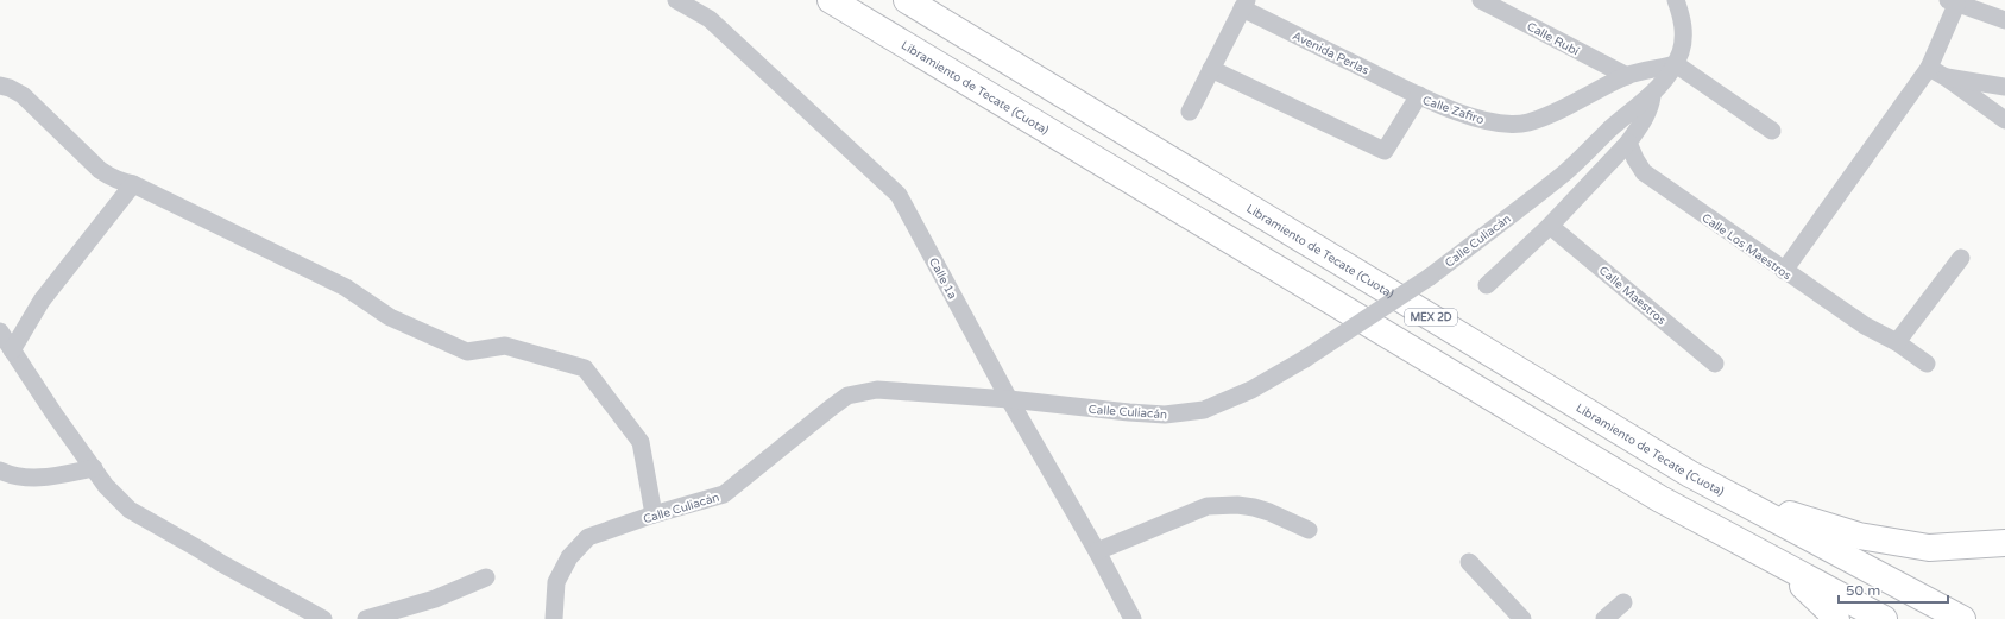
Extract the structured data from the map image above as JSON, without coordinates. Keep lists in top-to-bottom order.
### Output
{
  "streets": {
    "highway": ["Libramiento de Tecate (Cuota)", "MEX 2D"],
    "street": [
      "Calle Rubí",
      "Avenida Perlas",
      "Calle Zafiro",
      "Calle Culiacán",
      "Calle Los Maestros",
      "Calle 1a",
      "Calle Maestros"
    ]
  },
  "crossings": [
    ["Calle Rubí", "Calle Zafiro"],
    ["Avenida Perlas", "Calle Zafiro"],
    ["Calle Zafiro", "Calle Culiacán"],
    ["Calle Culiacán", "Calle 1a"]
  ],
  "scale_bar": "50 m"
}
